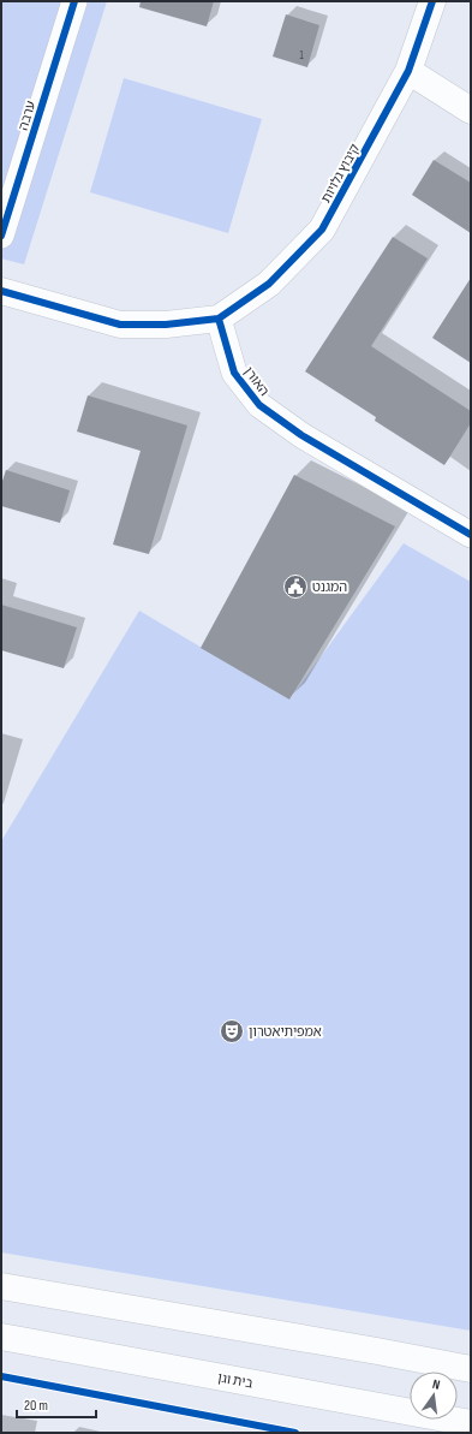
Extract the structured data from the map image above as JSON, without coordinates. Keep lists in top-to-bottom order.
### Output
{
  "streets": {
    "main road": ["קיבוץ גלויות", "בית וגן"],
    "street": ["ערבה", "האורן"]
  },
  "crossings": [
    ["קיבוץ גלויות", "האורן"]
  ],
  "places": {
    "public building": ["המגנט"],
    "theatre": ["אמפיתיאטרון"]
  },
  "house_numbers": ["1"],
  "scale_bar": "20 m",
  "north": "top"
}
